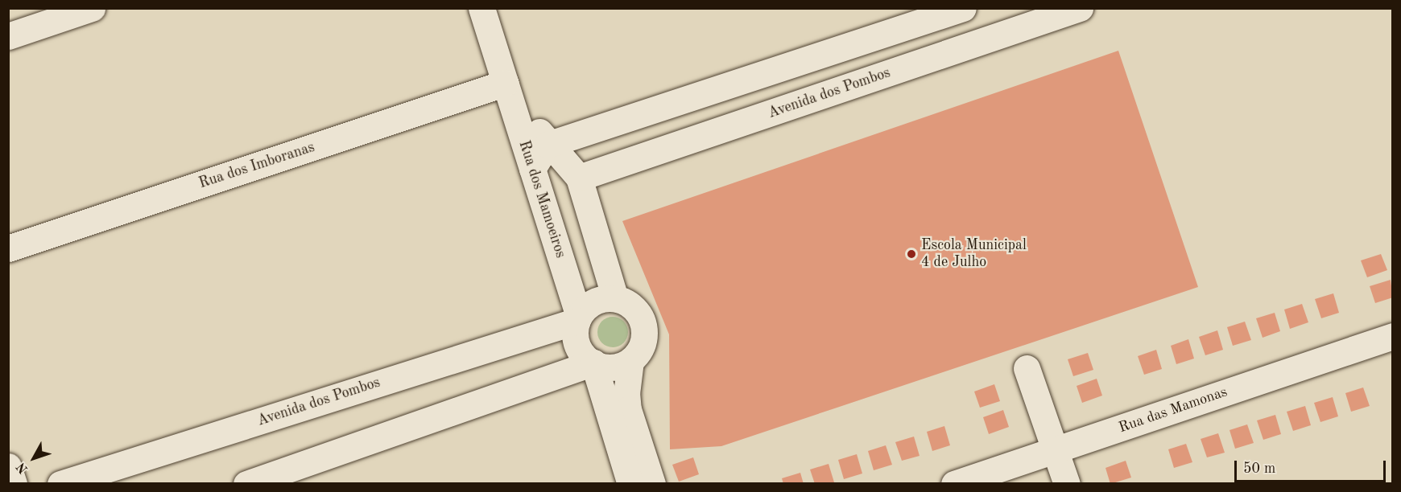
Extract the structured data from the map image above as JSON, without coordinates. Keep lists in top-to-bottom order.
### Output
{
  "streets": {
    "street": [
      "Avenida dos Pombos",
      "Rua dos Imboranas",
      "Rua dos Mamoeiros",
      "Rua das Mamonas"
    ]
  },
  "crossings": [
    ["Avenida dos Pombos", "Rua dos Mamoeiros"],
    ["Rua dos Imboranas", "Rua dos Mamoeiros"]
  ],
  "places": ["Escola Municipal 4 de Julho"],
  "scale_bar": "50 m",
  "north": "bottom left"
}
